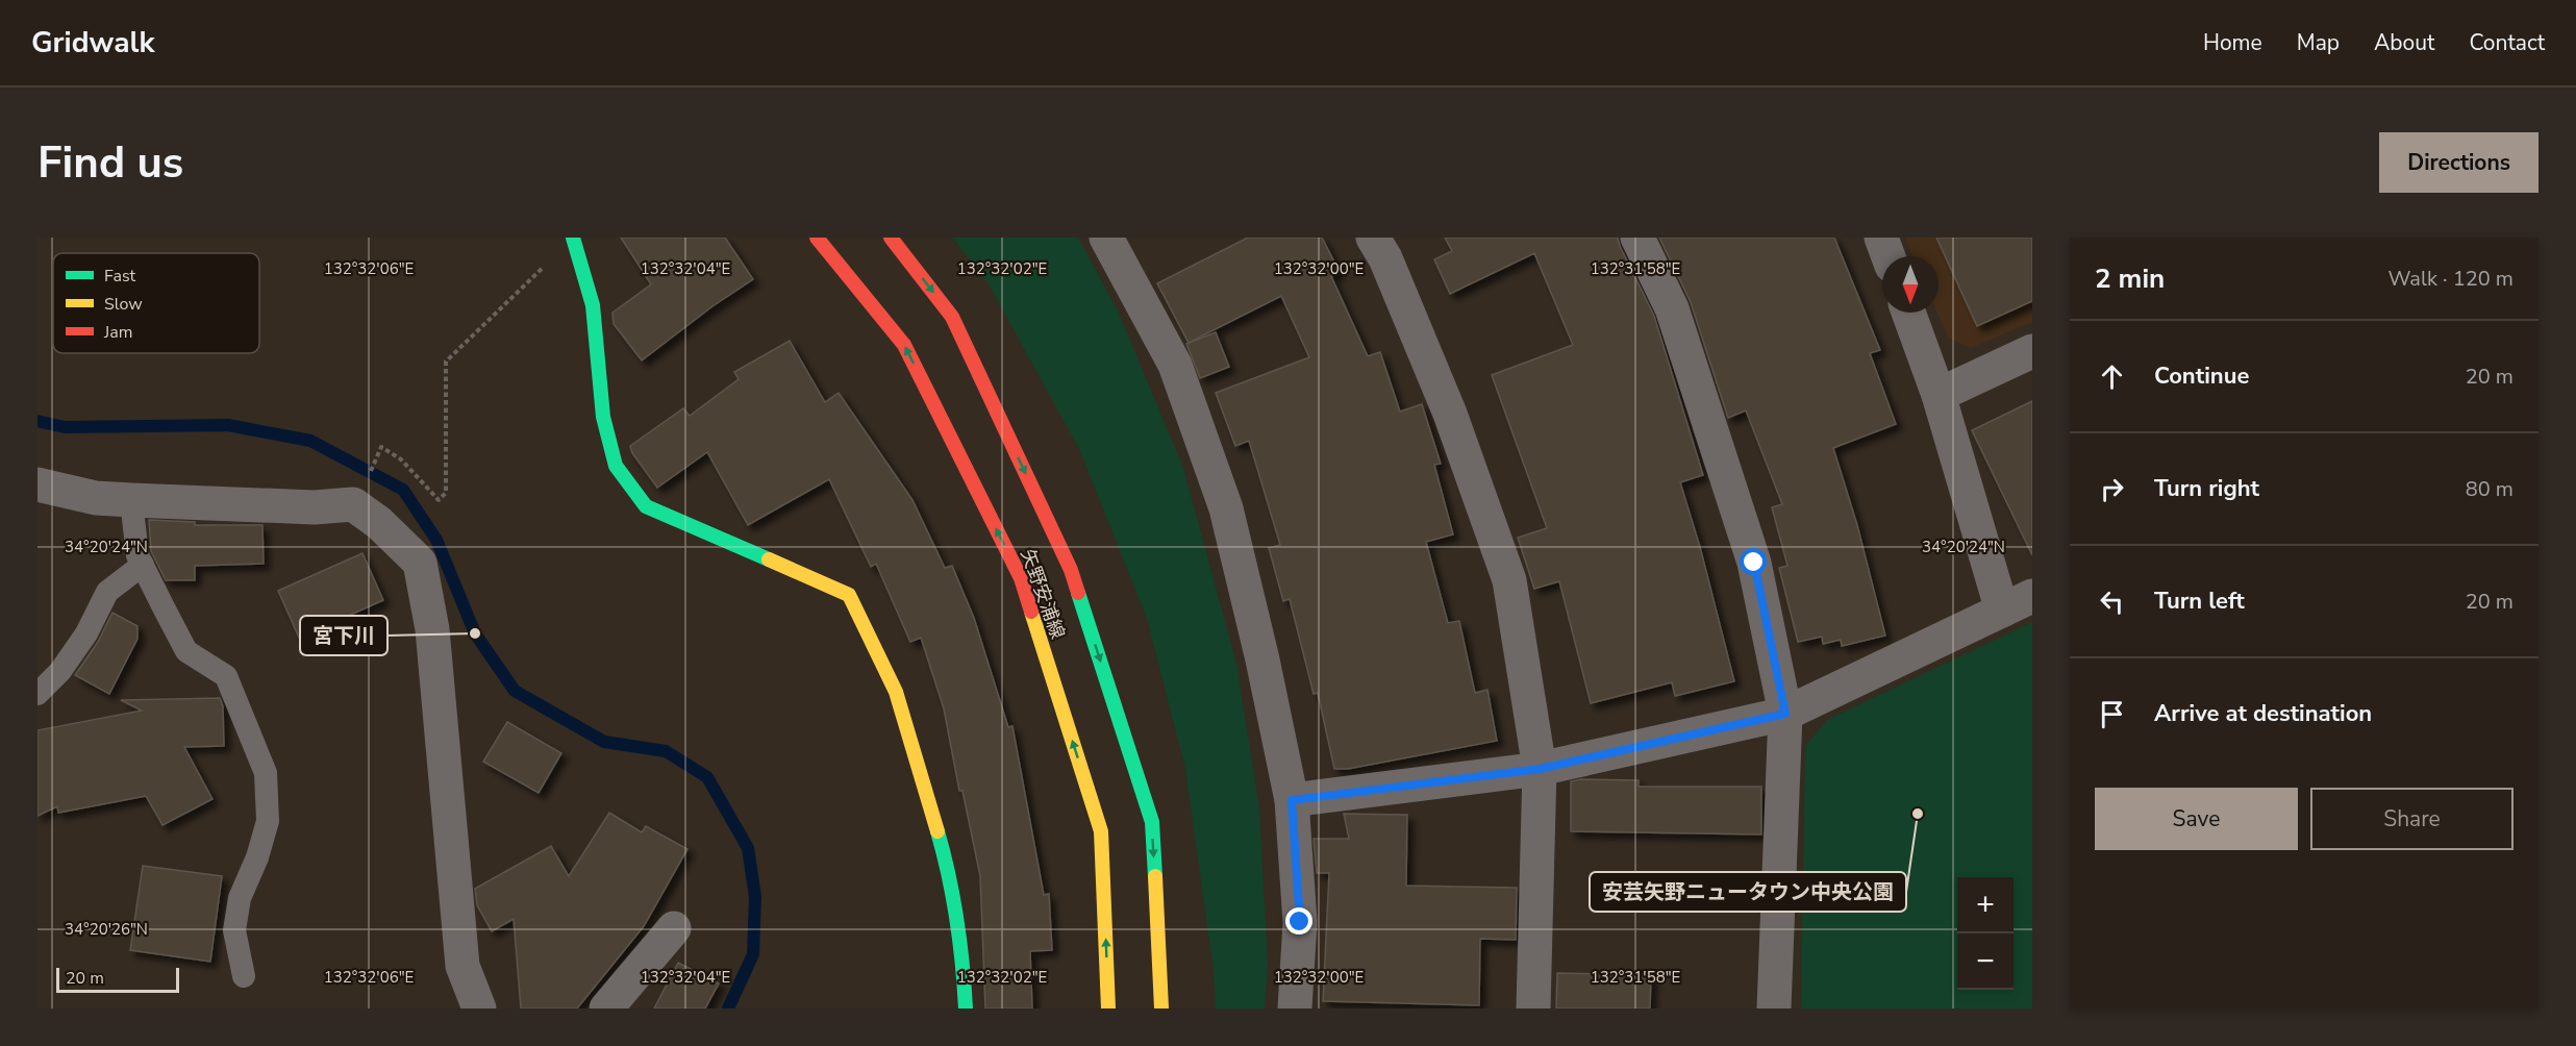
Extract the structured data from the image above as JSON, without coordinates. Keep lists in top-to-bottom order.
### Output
{
  "streets": {
    "main road": ["矢野安浦線"]
  },
  "places": ["宮下川", "安芸矢野ニュータウン中央公園"],
  "legend": ["Fast", "Slow", "Jam"],
  "scale_bar": "20 m",
  "north": "bottom",
  "page": {
    "header": "Gridwalk",
    "nav": [
      "Home",
      "Map",
      "About",
      "Contact"
    ],
    "buttons": [
      "Directions",
      ["Save", "Share"]
    ],
    "title": "Find us",
    "heading": ["2 min", "Walk · 120 m"],
    "list": [
      ["Continue", "20 m"],
      ["Turn right", "80 m"],
      ["Turn left", "20 m"],
      "Arrive at destination"
    ],
    "map_buttons": ["+", "−"],
    "scale": "20 m"
  },
  "coordinates": [
    "132°32'06\"E",
    "132°32'04\"E",
    "132°32'02\"E",
    "132°32'00\"E",
    "132°31'58\"E",
    "34°20'24\"N",
    "34°20'26\"N"
  ]
}
